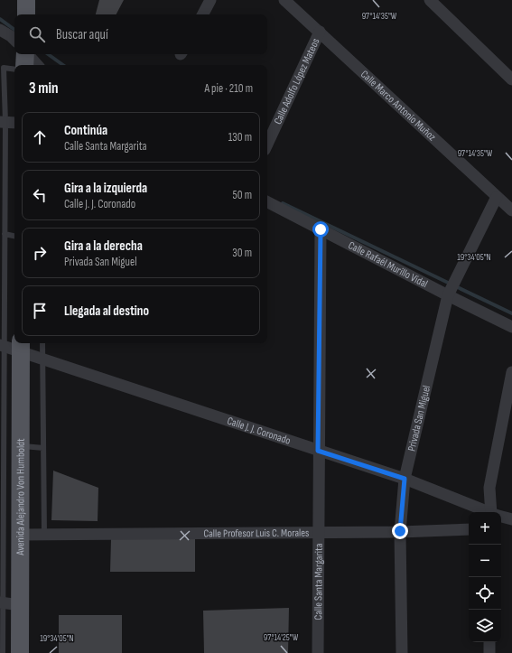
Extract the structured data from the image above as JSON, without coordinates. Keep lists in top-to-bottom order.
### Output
{
  "streets": {
    "main road": ["Avenida Alejandro Von Humboldt"],
    "street": [
      "Calle Adolfo López Mateos",
      "Calle Marco Antonio Muñoz",
      "Calle Rafaél Murillo Vidal",
      "Privada San Miguel",
      "Calle J. J. Coronado",
      "Calle Profesor Luis C. Morales",
      "Calle Santa Margarita"
    ]
  },
  "crossings": [
    ["Calle Adolfo López Mateos", "Calle Marco Antonio Muñoz"],
    ["Calle Marco Antonio Muñoz", "Privada San Miguel"],
    ["Calle Rafaél Murillo Vidal", "Privada San Miguel"],
    ["Calle Rafaél Murillo Vidal", "Calle Santa Margarita"],
    ["Privada San Miguel", "Calle J. J. Coronado"],
    ["Privada San Miguel", "Calle Profesor Luis C. Morales"],
    ["Calle J. J. Coronado", "Avenida Alejandro Von Humboldt"],
    ["Calle J. J. Coronado", "Calle Santa Margarita"],
    ["Avenida Alejandro Von Humboldt", "Calle Profesor Luis C. Morales"],
    ["Calle Profesor Luis C. Morales", "Calle Santa Margarita"]
  ],
  "page": {
    "search": "Buscar aquí",
    "heading": ["3 min", "A pie · 210 m"],
    "list": [
      ["Continúa", "Calle Santa Margarita", "130 m"],
      ["Gira a la izquierda", "Calle J. J. Coronado", "50 m"],
      ["Gira a la derecha", "Privada San Miguel", "30 m"],
      "Llegada al destino"
    ],
    "map_buttons": ["+", "−"]
  },
  "coordinates": ["97°14'35\"W", "19°34'05\"N", "97°14'25\"W"]
}
